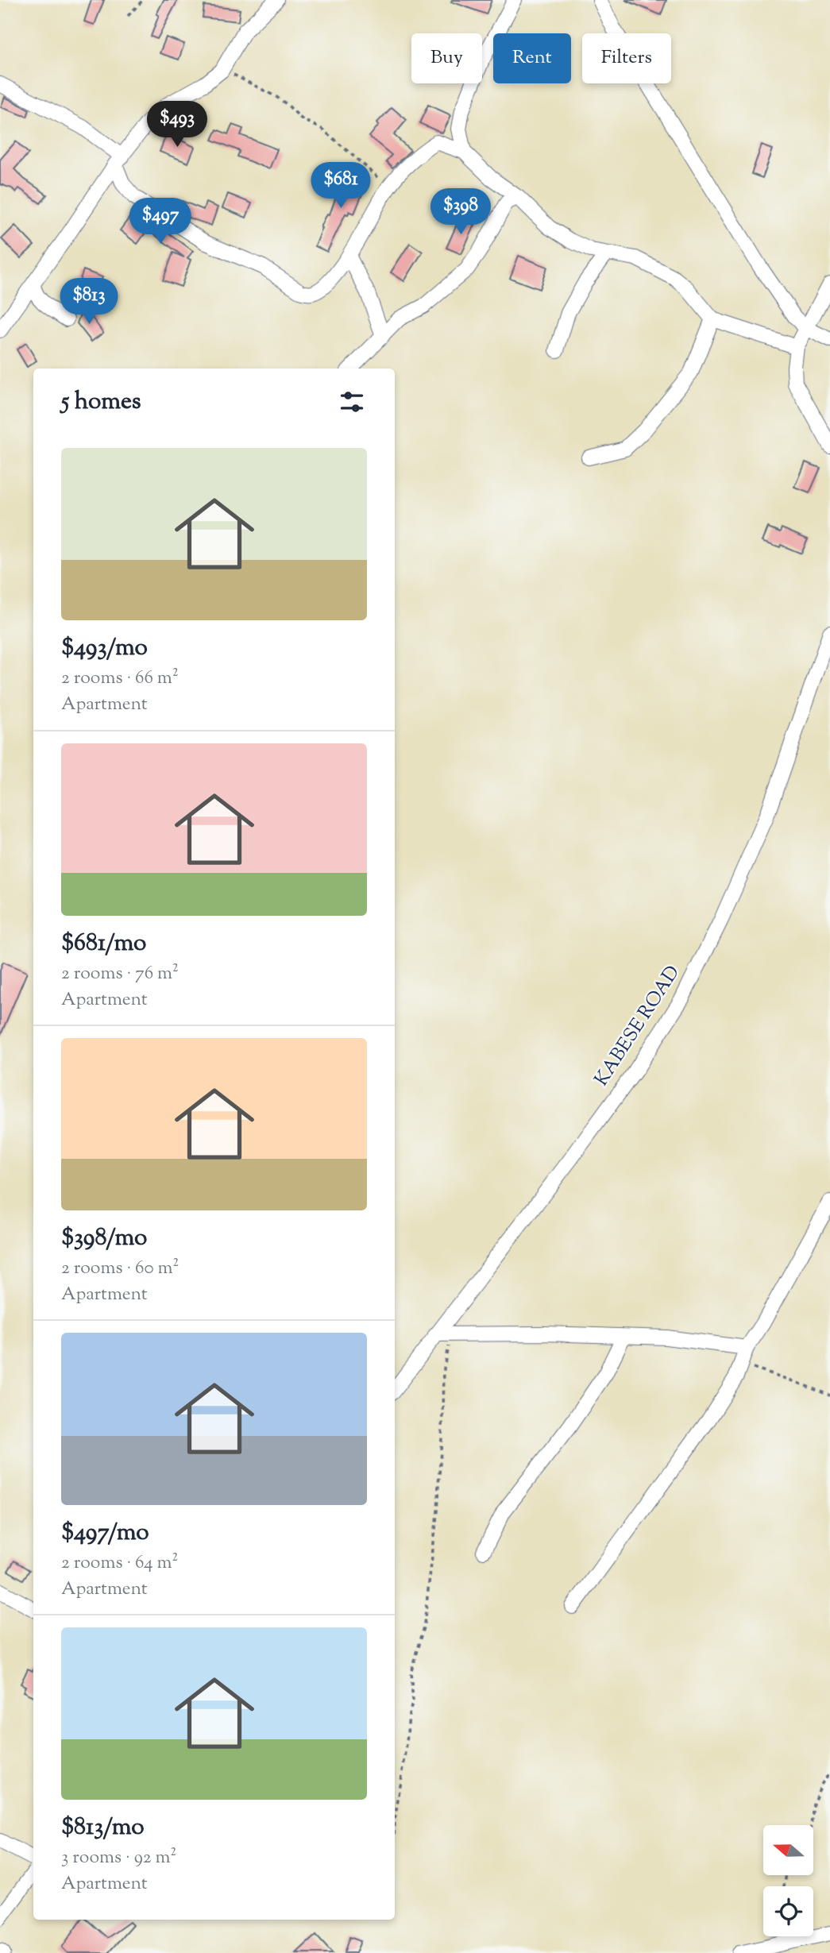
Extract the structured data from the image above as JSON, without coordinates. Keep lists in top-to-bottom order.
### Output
{
  "streets": {
    "street": ["KABESE ROAD"]
  },
  "north": "left",
  "page": {
    "chip": ["Buy", "Rent", "Filters"],
    "price": [
      "$493",
      "$681",
      "$398",
      "$497",
      "$813"
    ],
    "heading": "5 homes",
    "list": [
      {
        "name": "$493/mo",
        "note": "2 rooms · 66 m² · Apartment"
      },
      {
        "name": "$681/mo",
        "note": "2 rooms · 76 m² · Apartment"
      },
      {
        "name": "$398/mo",
        "note": "2 rooms · 60 m² · Apartment"
      },
      {
        "name": "$497/mo",
        "note": "2 rooms · 64 m² · Apartment"
      },
      {
        "name": "$813/mo",
        "note": "3 rooms · 92 m² · Apartment"
      }
    ]
  }
}
